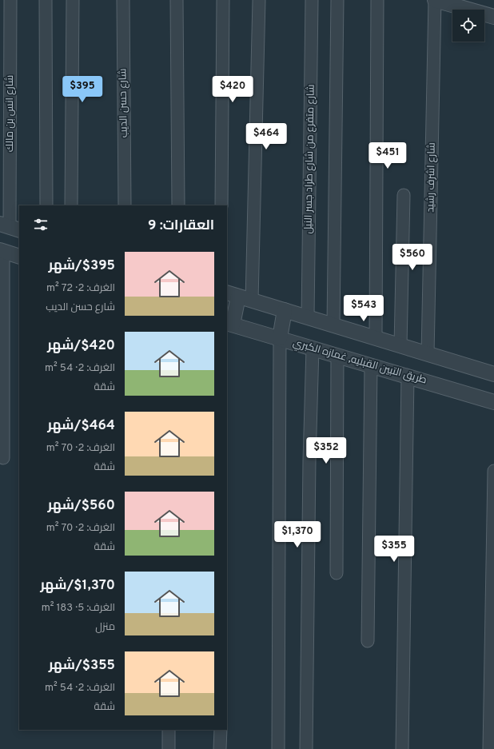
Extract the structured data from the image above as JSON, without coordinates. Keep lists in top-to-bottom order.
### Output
{
  "streets": {
    "street": [
      "شارع حسن الديب",
      "شارع انس بن مالك",
      "شارع متفرع من شارع طراد جسر النيل",
      "شارع اشرف رشيد",
      "طريق التبين القبليه, غمازه الكبري"
    ]
  },
  "page": {
    "price": [
      "$395",
      "$420",
      "$464",
      "$451",
      "$560",
      "$543",
      "$352",
      "$1,370",
      "$355"
    ],
    "heading": "العقارات: 9",
    "list": [
      {
        "name": "$395/شهر",
        "note": "الغرف: 2 · 72 m² · شارع حسن الديب"
      },
      {
        "name": "$420/شهر",
        "note": "الغرف: 2 · 54 m² · شقة"
      },
      {
        "name": "$464/شهر",
        "note": "الغرف: 2 · 70 m² · شقة"
      },
      {
        "name": "$560/شهر",
        "note": "الغرف: 2 · 70 m² · شقة"
      },
      {
        "name": "$1,370/شهر",
        "note": "الغرف: 5 · 183 m² · منزل"
      },
      {
        "name": "$355/شهر",
        "note": "الغرف: 2 · 54 m² · شقة"
      }
    ]
  }
}
